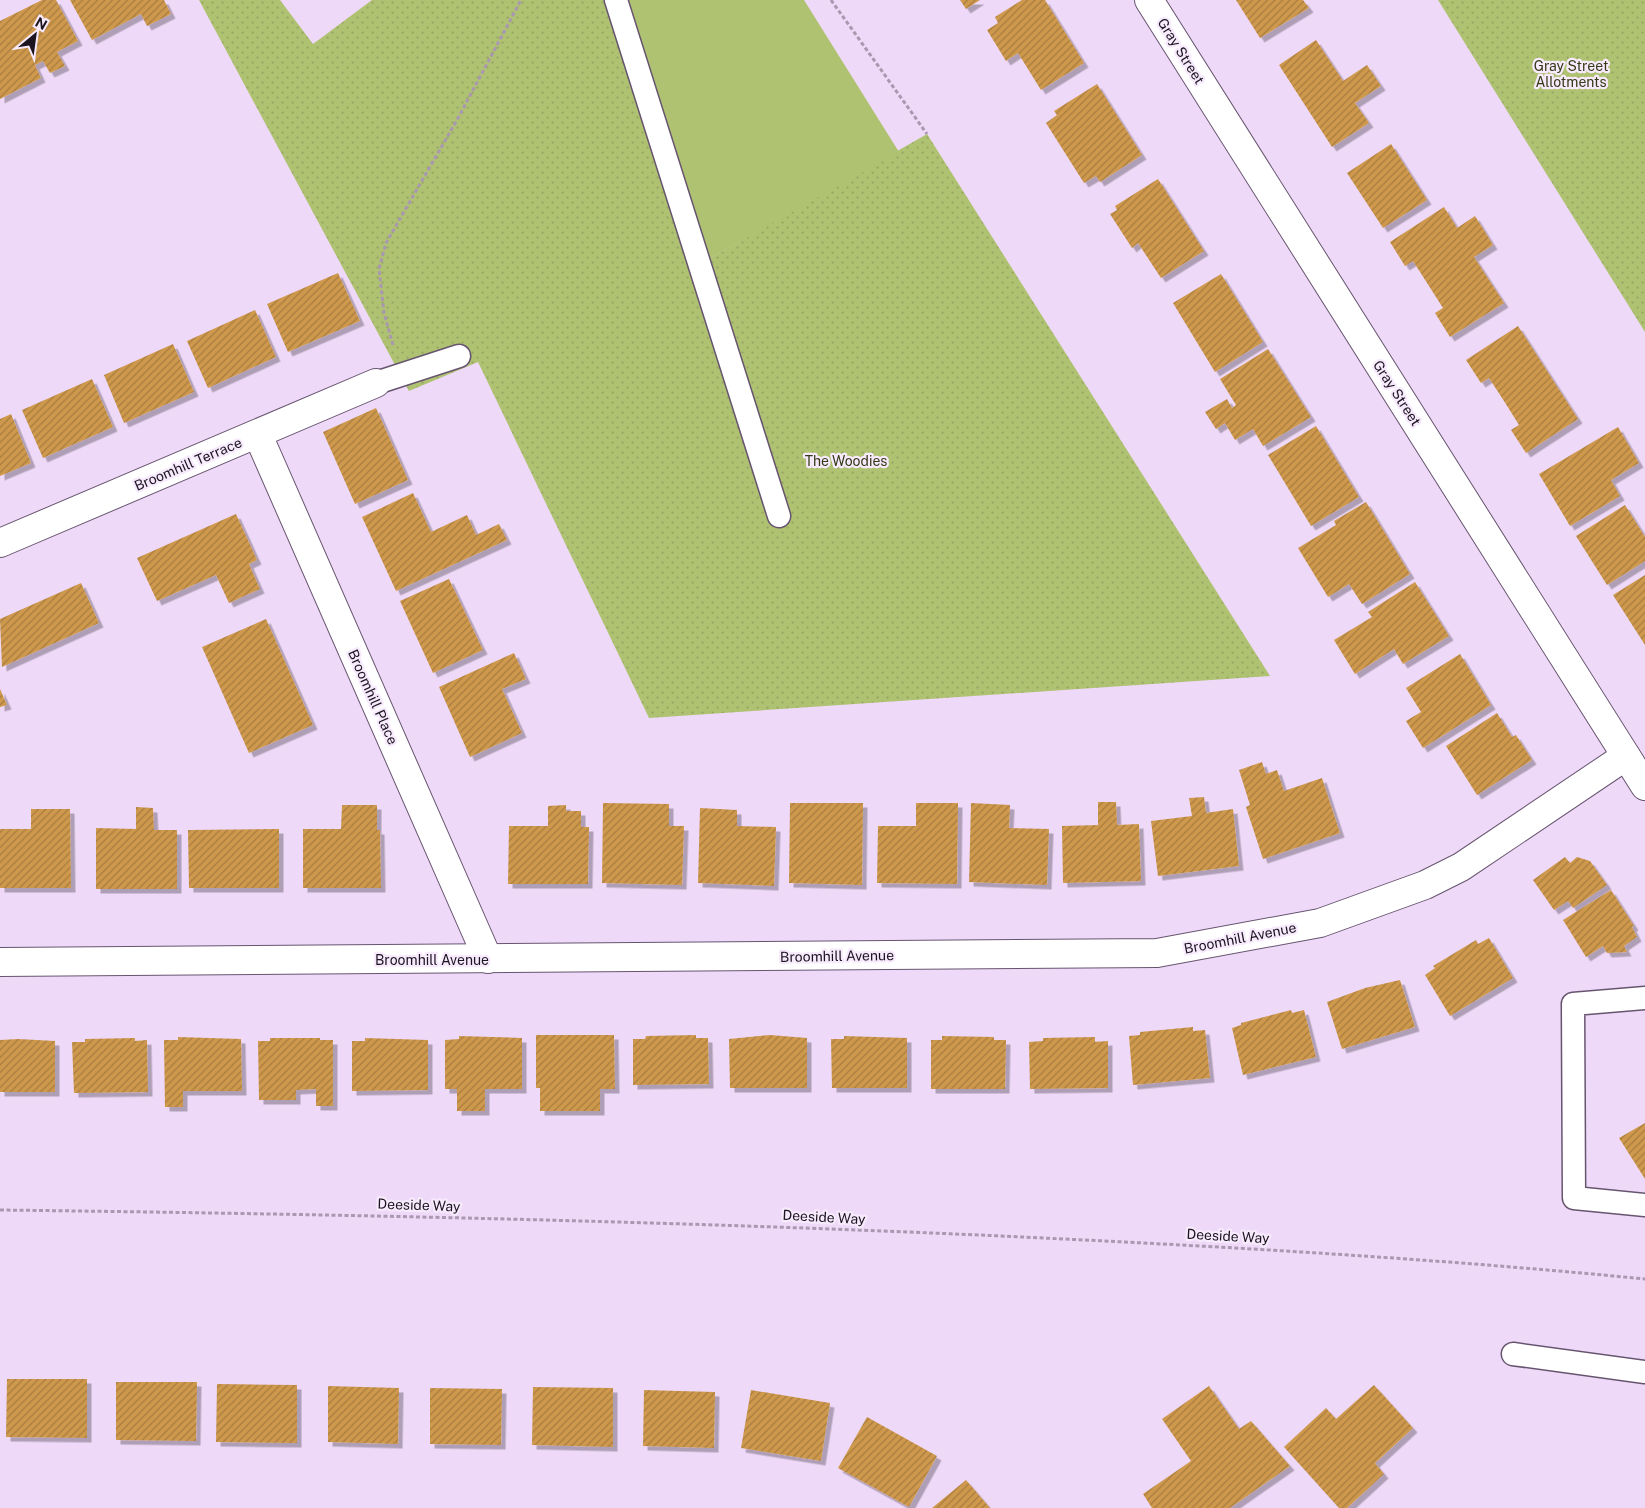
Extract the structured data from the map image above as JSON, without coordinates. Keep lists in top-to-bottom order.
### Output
{
  "streets": {
    "street": [
      "Gray Street",
      "Broomhill Terrace",
      "Broomhill Place",
      "Broomhill Avenue"
    ],
    "path": ["Deeside Way"]
  },
  "crossings": [
    ["Gray Street", "Broomhill Avenue"],
    ["Broomhill Terrace", "Broomhill Place"],
    ["Broomhill Place", "Broomhill Avenue"]
  ],
  "parks": ["Gray Street Allotments", "The Woodies"],
  "north": "top right"
}
